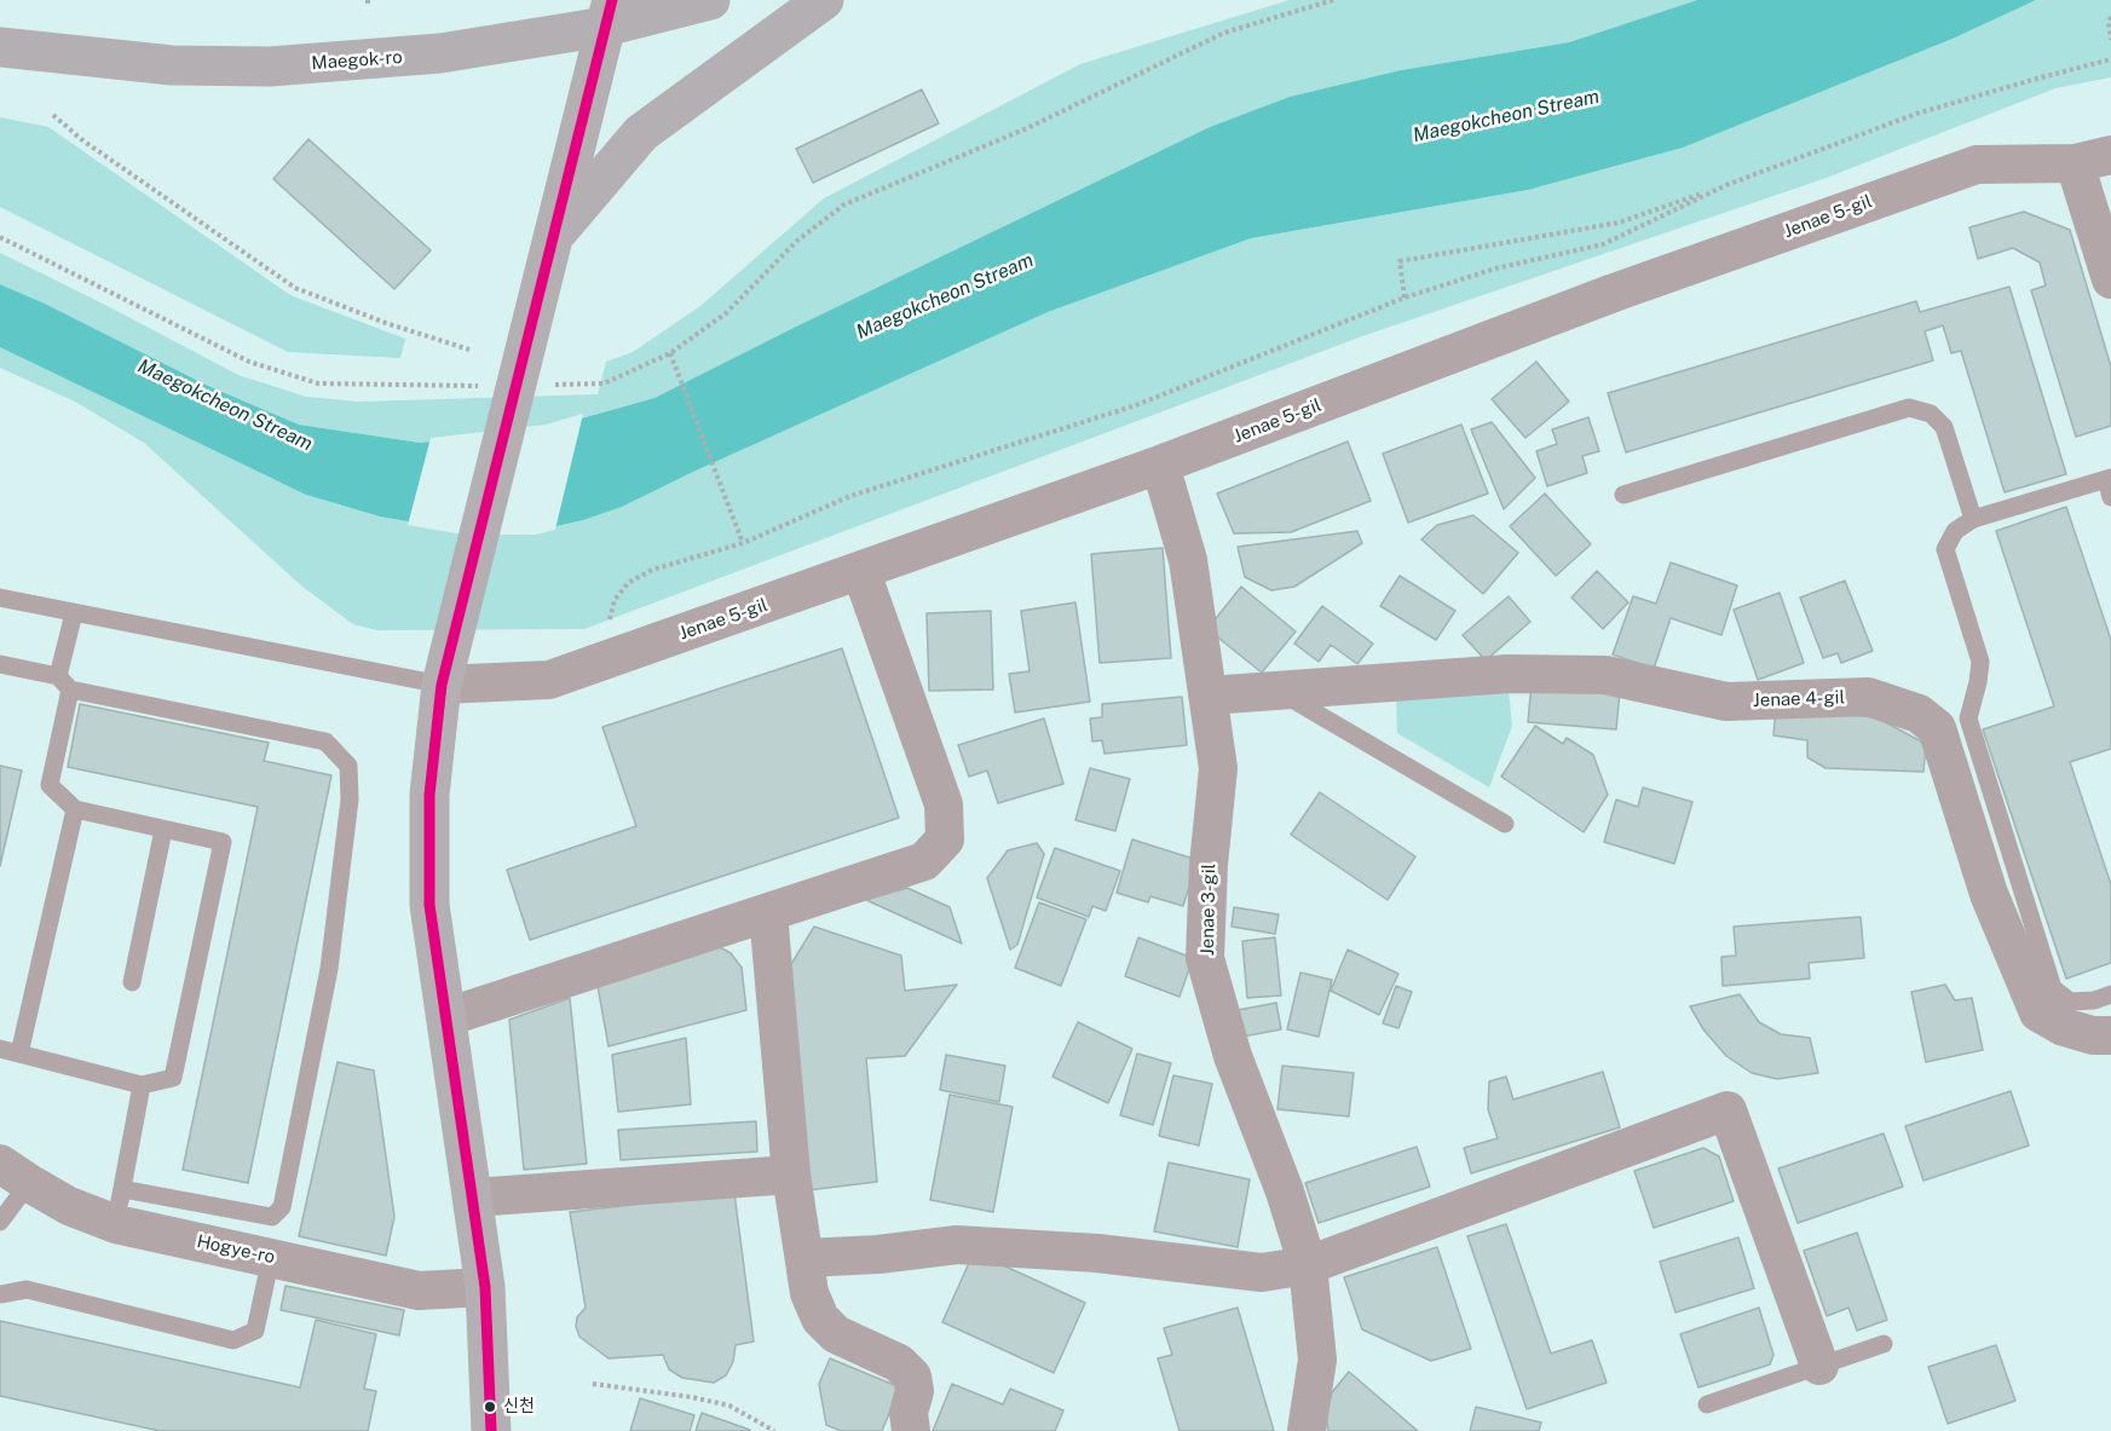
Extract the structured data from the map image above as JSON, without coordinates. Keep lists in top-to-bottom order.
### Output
{
  "streets": {
    "street": [
      "Maegok-ro",
      "Jenae 5-gil",
      "Jenae 4-gil",
      "Jenae 3-gil",
      "Hogye-ro"
    ]
  },
  "crossings": [
    ["Jenae 5-gil", "Jenae 3-gil"],
    ["Jenae 4-gil", "Jenae 3-gil"]
  ],
  "water": ["Maegokcheon Stream"],
  "places": ["신천"]
}
